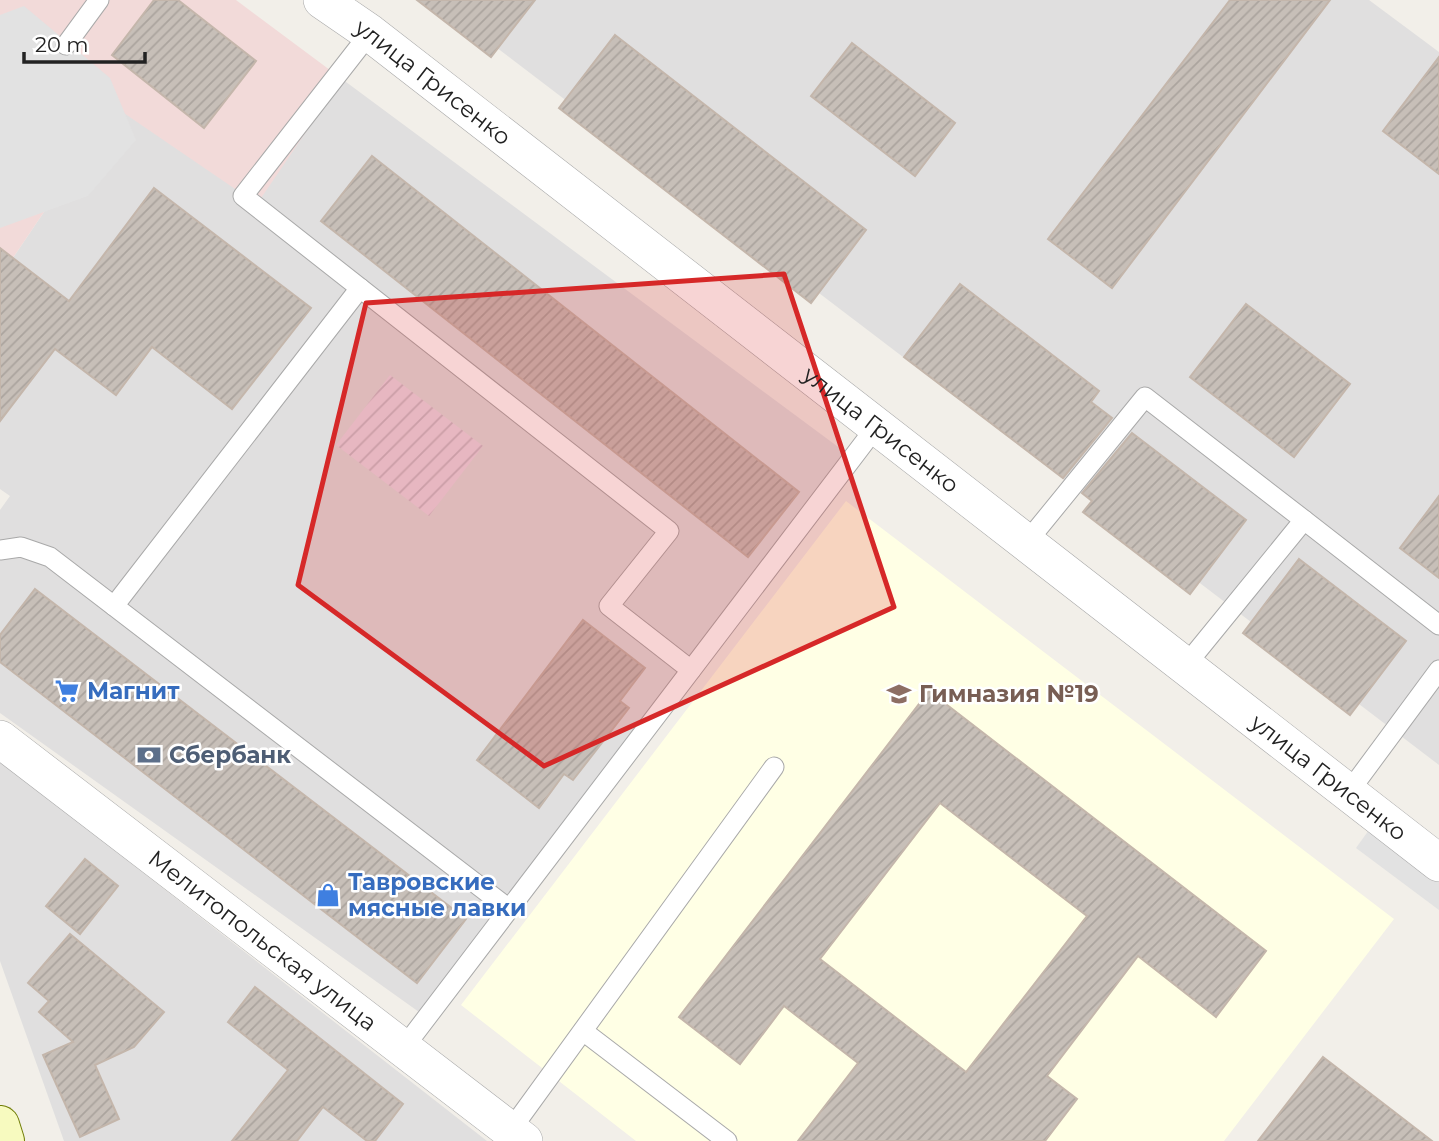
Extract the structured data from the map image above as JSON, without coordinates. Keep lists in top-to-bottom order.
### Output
{
  "streets": {
    "street": ["улица Грисенко", "Мелитопольская улица"]
  },
  "places": {
    "supermarket": ["Магнит"],
    "school or university": ["Гимназия №19"],
    "bank": ["Сбербанк"],
    "shop": ["Тавровские мясные лавки"]
  },
  "scale_bar": "20 m"
}
